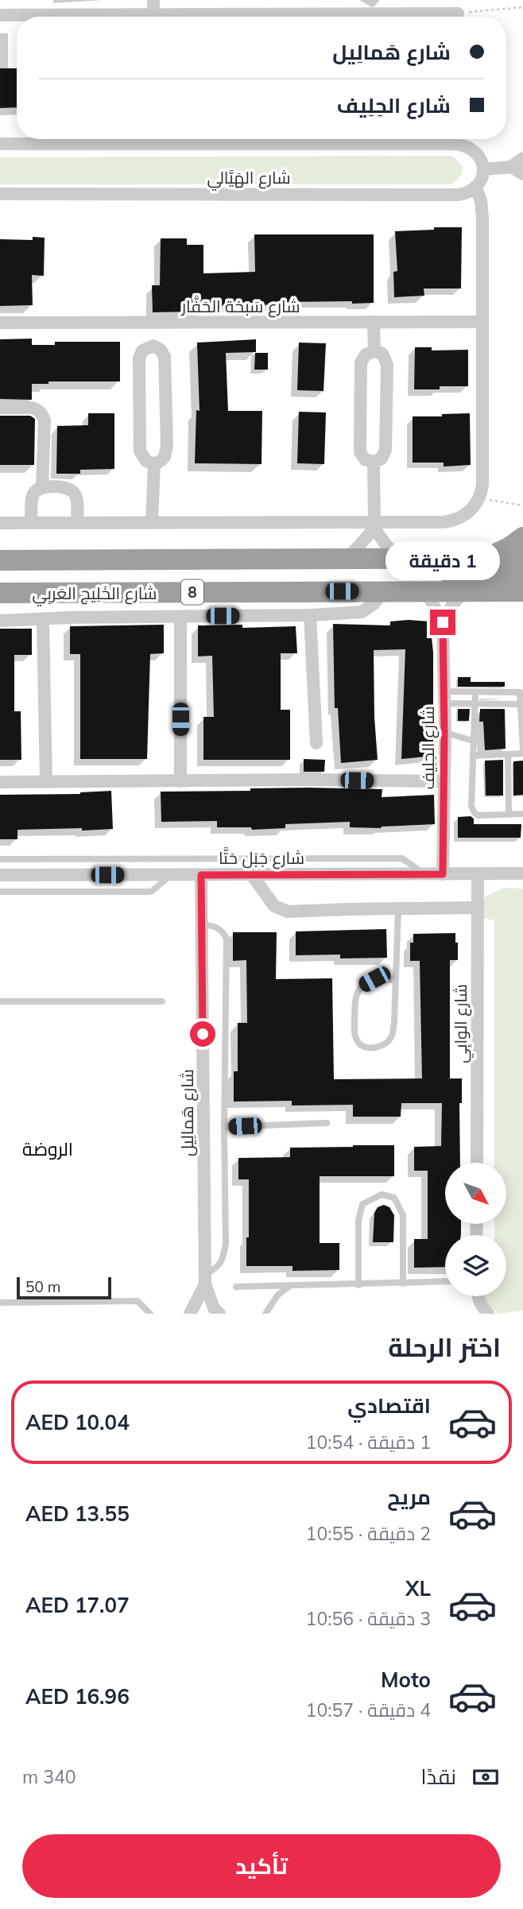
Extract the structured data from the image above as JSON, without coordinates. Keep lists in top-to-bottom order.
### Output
{
  "streets": {
    "highway": ["8", "شارع الخَلِيج العَربِي"],
    "street": [
      "شارع الهَيَّالي",
      "شارع سَبخة الحَفَّار",
      "شارع الحِلِيف",
      "شارع جَبَل حَتَّا",
      "شارع الوابِي",
      "شارع هَمالِيل"
    ]
  },
  "crossings": [
    ["شارع الخَلِيج العَربِي", "شارع الحِلِيف"],
    ["شارع الحِلِيف", "شارع جَبَل حَتَّا"],
    ["شارع جَبَل حَتَّا", "شارع الوابِي"],
    ["شارع جَبَل حَتَّا", "شارع هَمالِيل"]
  ],
  "districts": ["الروضة"],
  "scale_bar": "50 m",
  "north": "bottom right",
  "page": {
    "banner": ["شارع هَمالِيل", "شارع الحِلِيف"],
    "bubble": "1 دقيقة",
    "scale": "50 m",
    "heading": "اختر الرحلة",
    "list": [
      {
        "name": "اقتصادي",
        "note": "1 دقيقة · 10:54",
        "value": "AED 10.04"
      },
      {
        "name": "مريح",
        "note": "2 دقيقة · 10:55",
        "value": "AED 13.55"
      },
      {
        "name": "XL",
        "note": "3 دقيقة · 10:56",
        "value": "AED 17.07"
      },
      {
        "name": "Moto",
        "note": "4 دقيقة · 10:57",
        "value": "AED 16.96"
      }
    ],
    "pay": ["نقدًا", "340 m"],
    "buttons": "تأكيد"
  }
}
